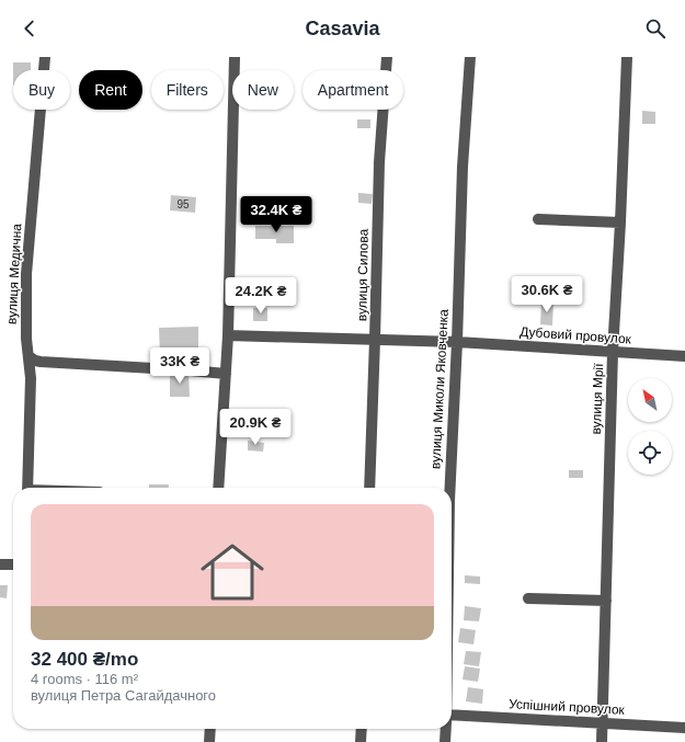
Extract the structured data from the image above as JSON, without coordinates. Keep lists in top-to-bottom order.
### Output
{
  "streets": {
    "street": [
      "вулиця Медична",
      "вулиця Силова",
      "Дубовий провулок",
      "вулиця Миколи Яковченка",
      "вулиця Мрії",
      "Успішний провулок"
    ]
  },
  "crossings": [
    ["вулиця Силова", "Дубовий провулок"],
    ["Дубовий провулок", "вулиця Миколи Яковченка"],
    ["Дубовий провулок", "вулиця Мрії"],
    ["вулиця Мрії", "Успішний провулок"]
  ],
  "house_numbers": ["95"],
  "north": "top left",
  "page": {
    "header": "Casavia",
    "chip": [
      "Buy",
      "Rent",
      "Filters",
      "New",
      "Apartment"
    ],
    "price": [
      "32.4K ₴",
      "30.6K ₴",
      "24.2K ₴",
      "33K ₴",
      "20.9K ₴"
    ],
    "list": [
      {
        "name": "32 400 ₴/mo",
        "note": "4 rooms · 116 m² · вулиця Петра Сагайдачного"
      }
    ]
  }
}
